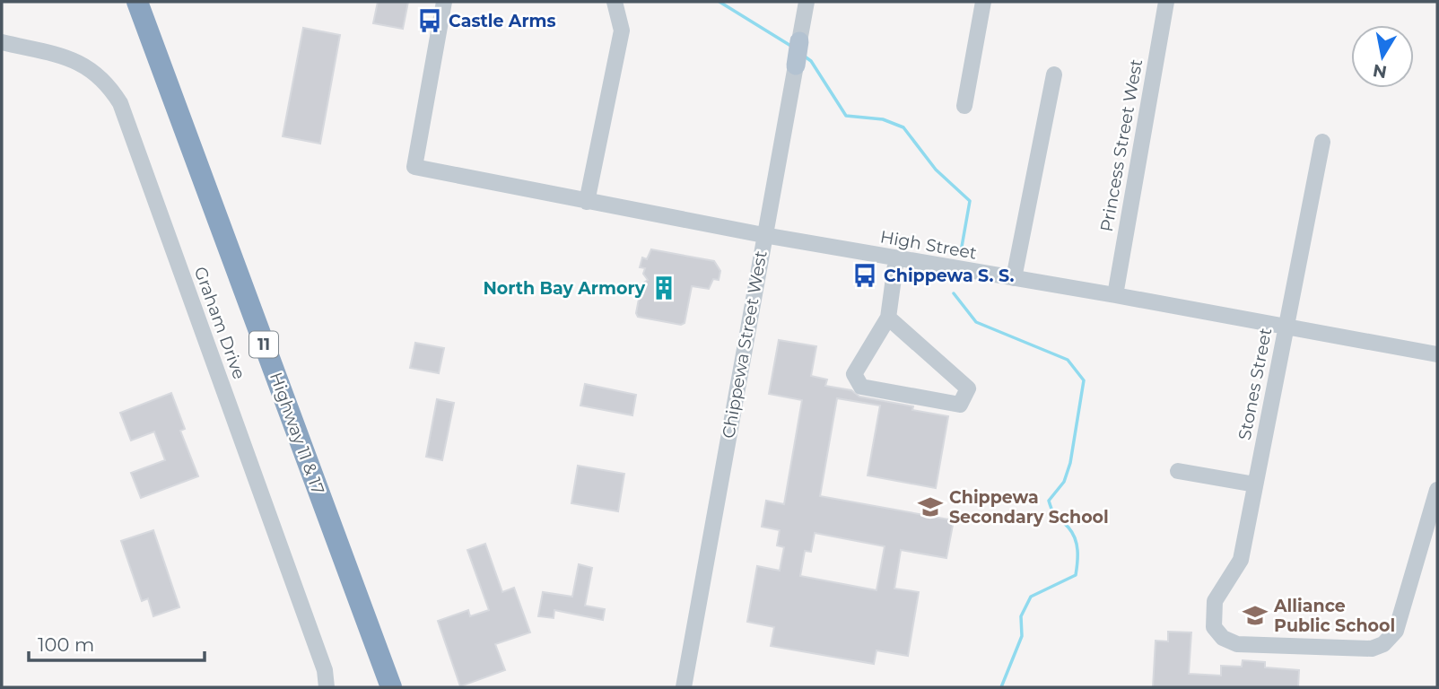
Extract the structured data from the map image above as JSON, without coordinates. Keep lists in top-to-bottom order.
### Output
{
  "streets": {
    "highway": ["11", "Highway 11 & 17"],
    "main road": ["Chippewa Street West"],
    "street": [
      "Princess Street West",
      "High Street",
      "Graham Drive",
      "Stones Street"
    ]
  },
  "crossings": [
    ["Princess Street West", "High Street"],
    ["High Street", "Chippewa Street West"],
    ["High Street", "Stones Street"]
  ],
  "places": {
    "bus stop": ["Castle Arms", "Chippewa S. S."],
    "building": ["North Bay Armory"],
    "school or university": ["Chippewa Secondary School", "Alliance Public School"]
  },
  "scale_bar": "100 m",
  "north": "bottom"
}
